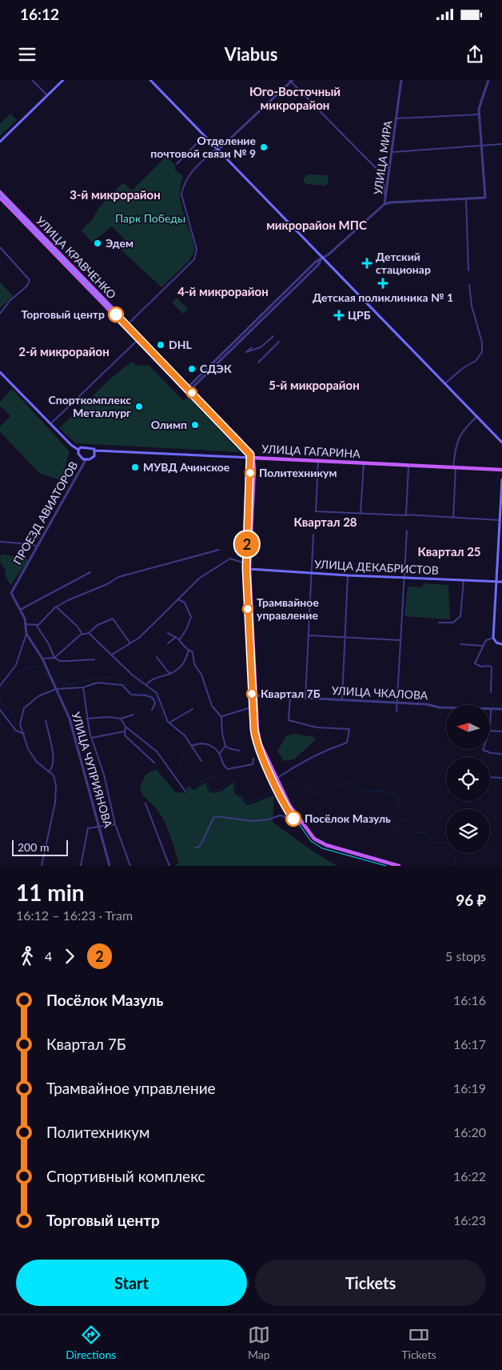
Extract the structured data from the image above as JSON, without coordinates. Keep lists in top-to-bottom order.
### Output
{
  "streets": {
    "main road": ["УЛИЦА КРАВЧЕНКО", "УЛИЦА ГАГАРИНА", "УЛИЦА ДЕКАБРИСТОВ"],
    "street": [
      "УЛИЦА МИРА",
      "ПРОЕЗД АВИАТОРОВ",
      "УЛИЦА ЧКАЛОВА",
      "УЛИЦА ЧУПРИЯНОВА"
    ]
  },
  "crossings": [
    ["УЛИЦА МИРА", "УЛИЦА КРАВЧЕНКО"],
    ["УЛИЦА КРАВЧЕНКО", "УЛИЦА ГАГАРИНА"],
    ["УЛИЦА КРАВЧЕНКО", "УЛИЦА ДЕКАБРИСТОВ"],
    ["УЛИЦА КРАВЧЕНКО", "УЛИЦА ЧКАЛОВА"],
    ["ПРОЕЗД АВИАТОРОВ", "УЛИЦА ЧУПРИЯНОВА"]
  ],
  "districts": [
    "Юго-Восточный микрорайон",
    "3-й микрорайон",
    "микрорайон МПС",
    "4-й микрорайон",
    "2-й микрорайон",
    "5-й микрорайон",
    "Квартал 28",
    "Квартал 25"
  ],
  "parks": ["Парк Победы"],
  "places": {
    "other": [
      "Отделение почтовой связи № 9",
      "Эдем",
      "Торговый центр",
      "DHL",
      "СДЭК",
      "Спорткомплекс Металлург",
      "Олимп",
      "МУВД Ачинское",
      "Политехникум",
      "Трамвайное управление",
      "Квартал 7Б",
      "Посёлок Мазуль"
    ],
    "health": ["Детский стационар", "Детская поликлиника № 1", "ЦРБ"]
  },
  "lines": ["tram line 2"],
  "scale_bar": "200 m",
  "north": "left",
  "page": {
    "status": "16:12",
    "header": "Viabus",
    "on_map": "2",
    "scale": "200 m",
    "heading": ["11 min", "16:12 – 16:23 · Tram", "96 ₽"],
    "legs": ["4", "2", "5 stops"],
    "list": [
      {
        "name": "Посёлок Мазуль",
        "value": "16:16"
      },
      {
        "name": "Квартал 7Б",
        "value": "16:17"
      },
      {
        "name": "Трамвайное управление",
        "value": "16:19"
      },
      {
        "name": "Политехникум",
        "value": "16:20"
      },
      {
        "name": "Спортивный комплекс",
        "value": "16:22"
      },
      {
        "name": "Торговый центр",
        "value": "16:23"
      }
    ],
    "buttons": ["Start", "Tickets"],
    "tabs": ["Directions", "Map", "Tickets"]
  }
}
